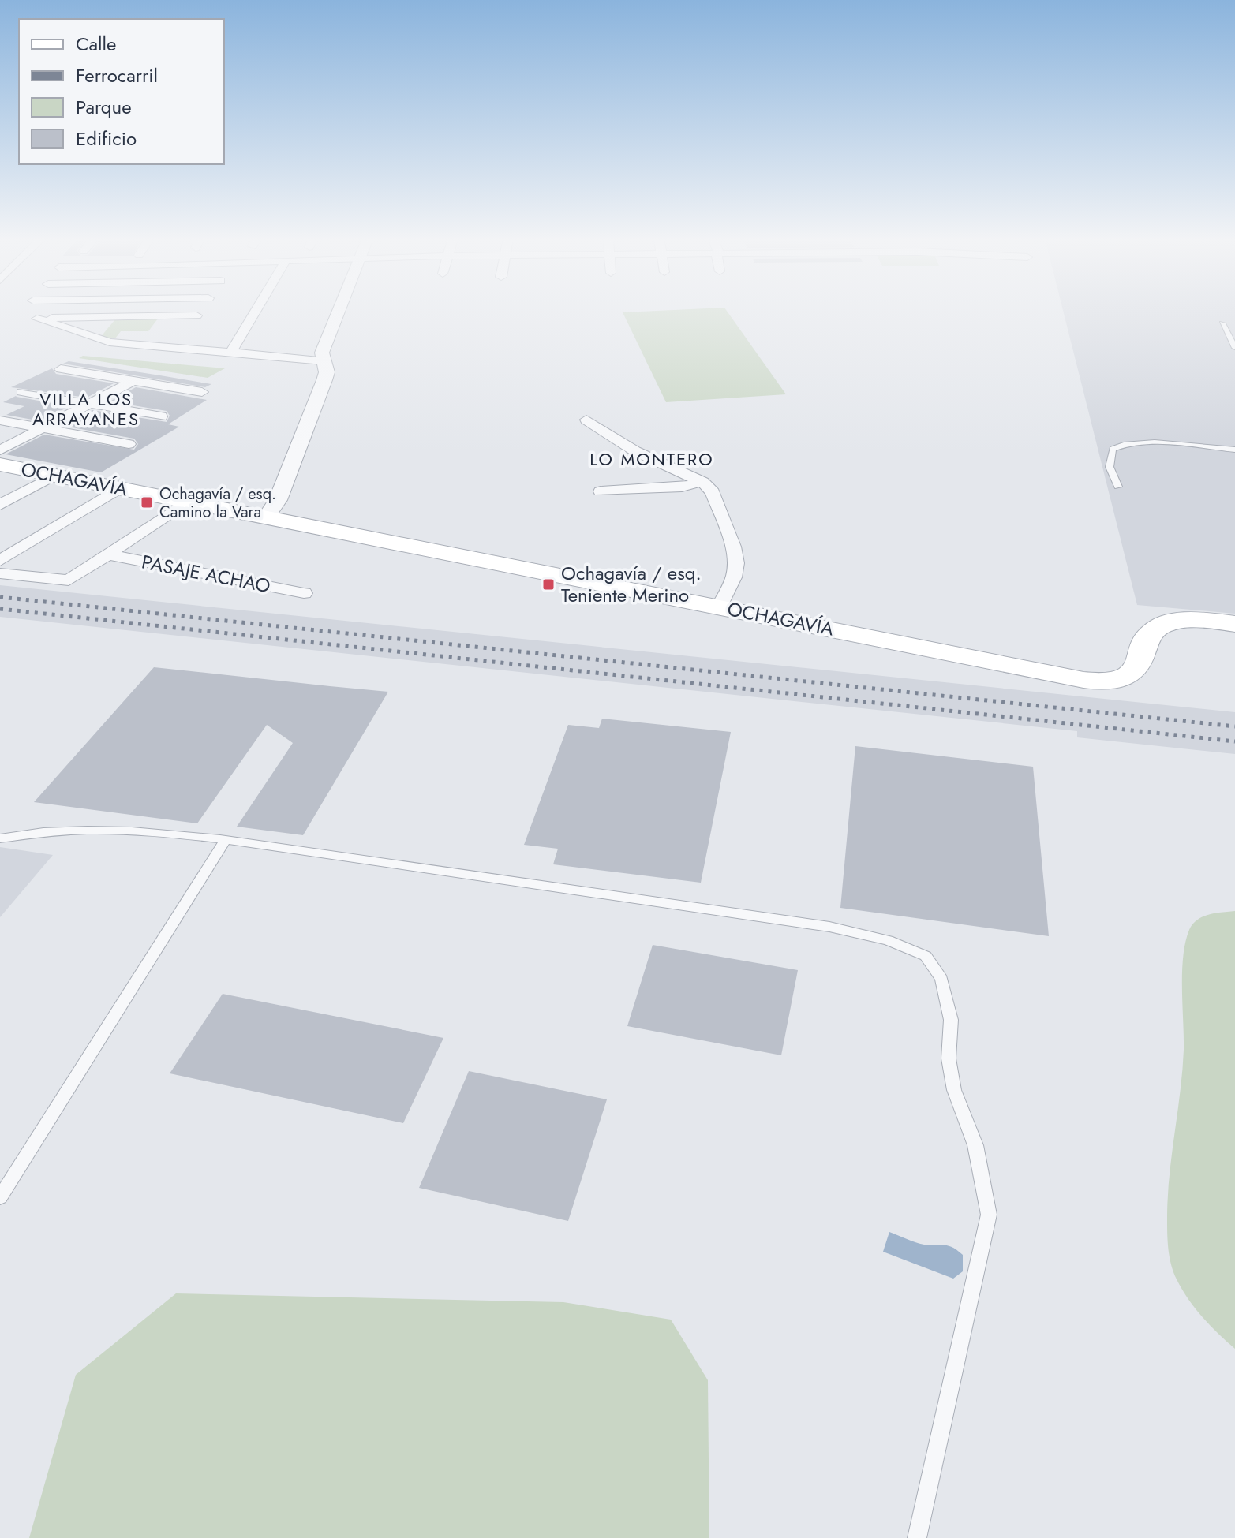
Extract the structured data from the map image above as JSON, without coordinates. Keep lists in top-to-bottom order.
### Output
{
  "streets": {
    "main road": ["OCHAGAVÍA"],
    "street": ["PASAJE ACHAO"]
  },
  "crossings": [
    ["OCHAGAVÍA", "PASAJE ACHAO"]
  ],
  "districts": ["VILLA LOS ARRAYANES", "LO MONTERO"],
  "places": {
    "transit": ["Ochagavía / esq. Camino la Vara", "Ochagavía / esq. Teniente Merino"]
  },
  "legend": [
    "Calle",
    "Ferrocarril",
    "Parque",
    "Edificio"
  ]
}
